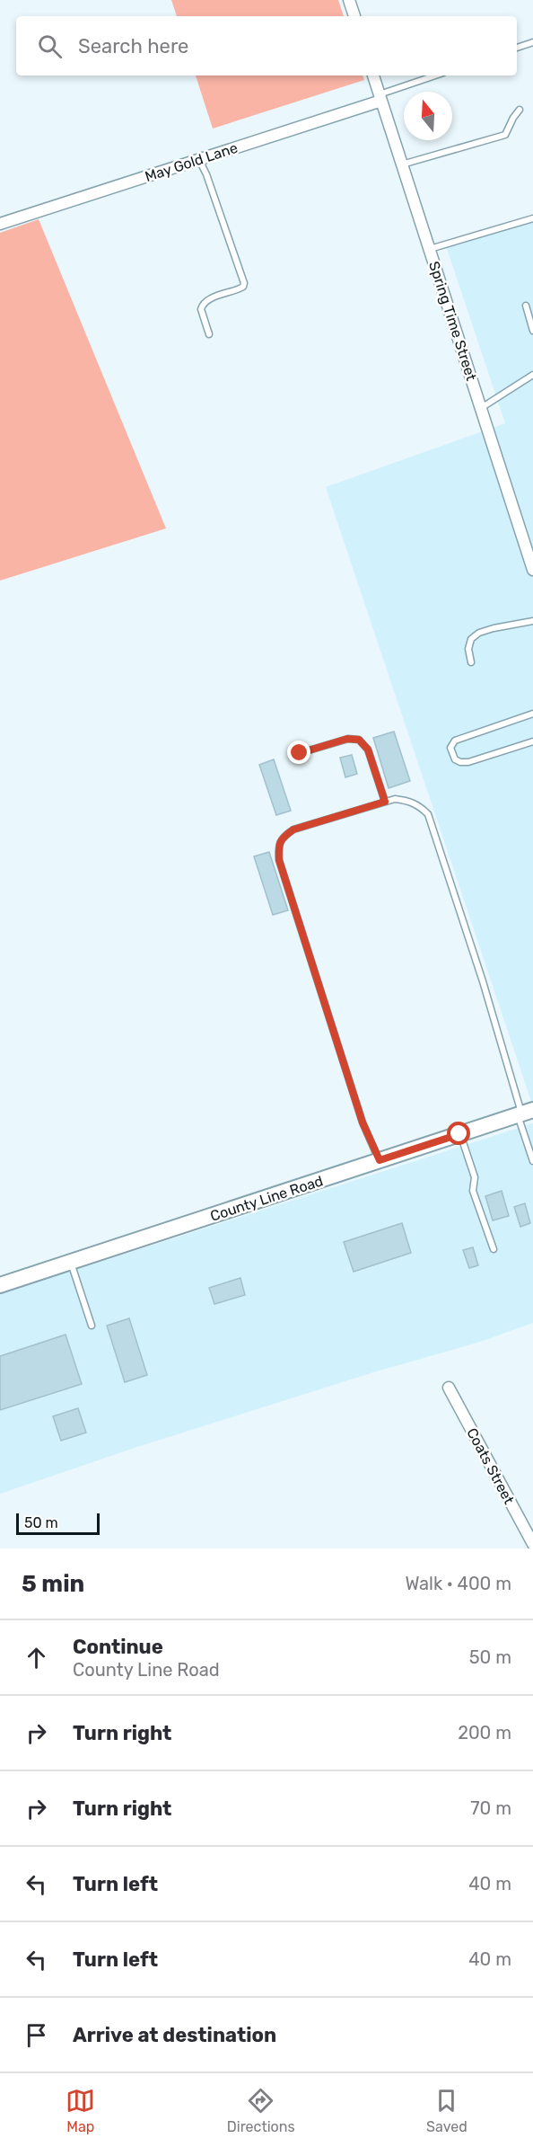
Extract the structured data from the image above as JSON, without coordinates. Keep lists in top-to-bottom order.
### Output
{
  "streets": {
    "main road": ["County Line Road"],
    "street": ["May Gold Lane", "Spring Time Street", "Coats Street"]
  },
  "crossings": [
    ["May Gold Lane", "Spring Time Street"]
  ],
  "scale_bar": "50 m",
  "north": "top",
  "page": {
    "search": "Search here",
    "scale": "50 m",
    "heading": ["5 min", "Walk · 400 m"],
    "list": [
      ["Continue", "County Line Road", "50 m"],
      ["Turn right", "200 m"],
      ["Turn right", "70 m"],
      ["Turn left", "40 m"],
      ["Turn left", "40 m"],
      "Arrive at destination"
    ],
    "nav": ["Map", "Directions", "Saved"]
  }
}
